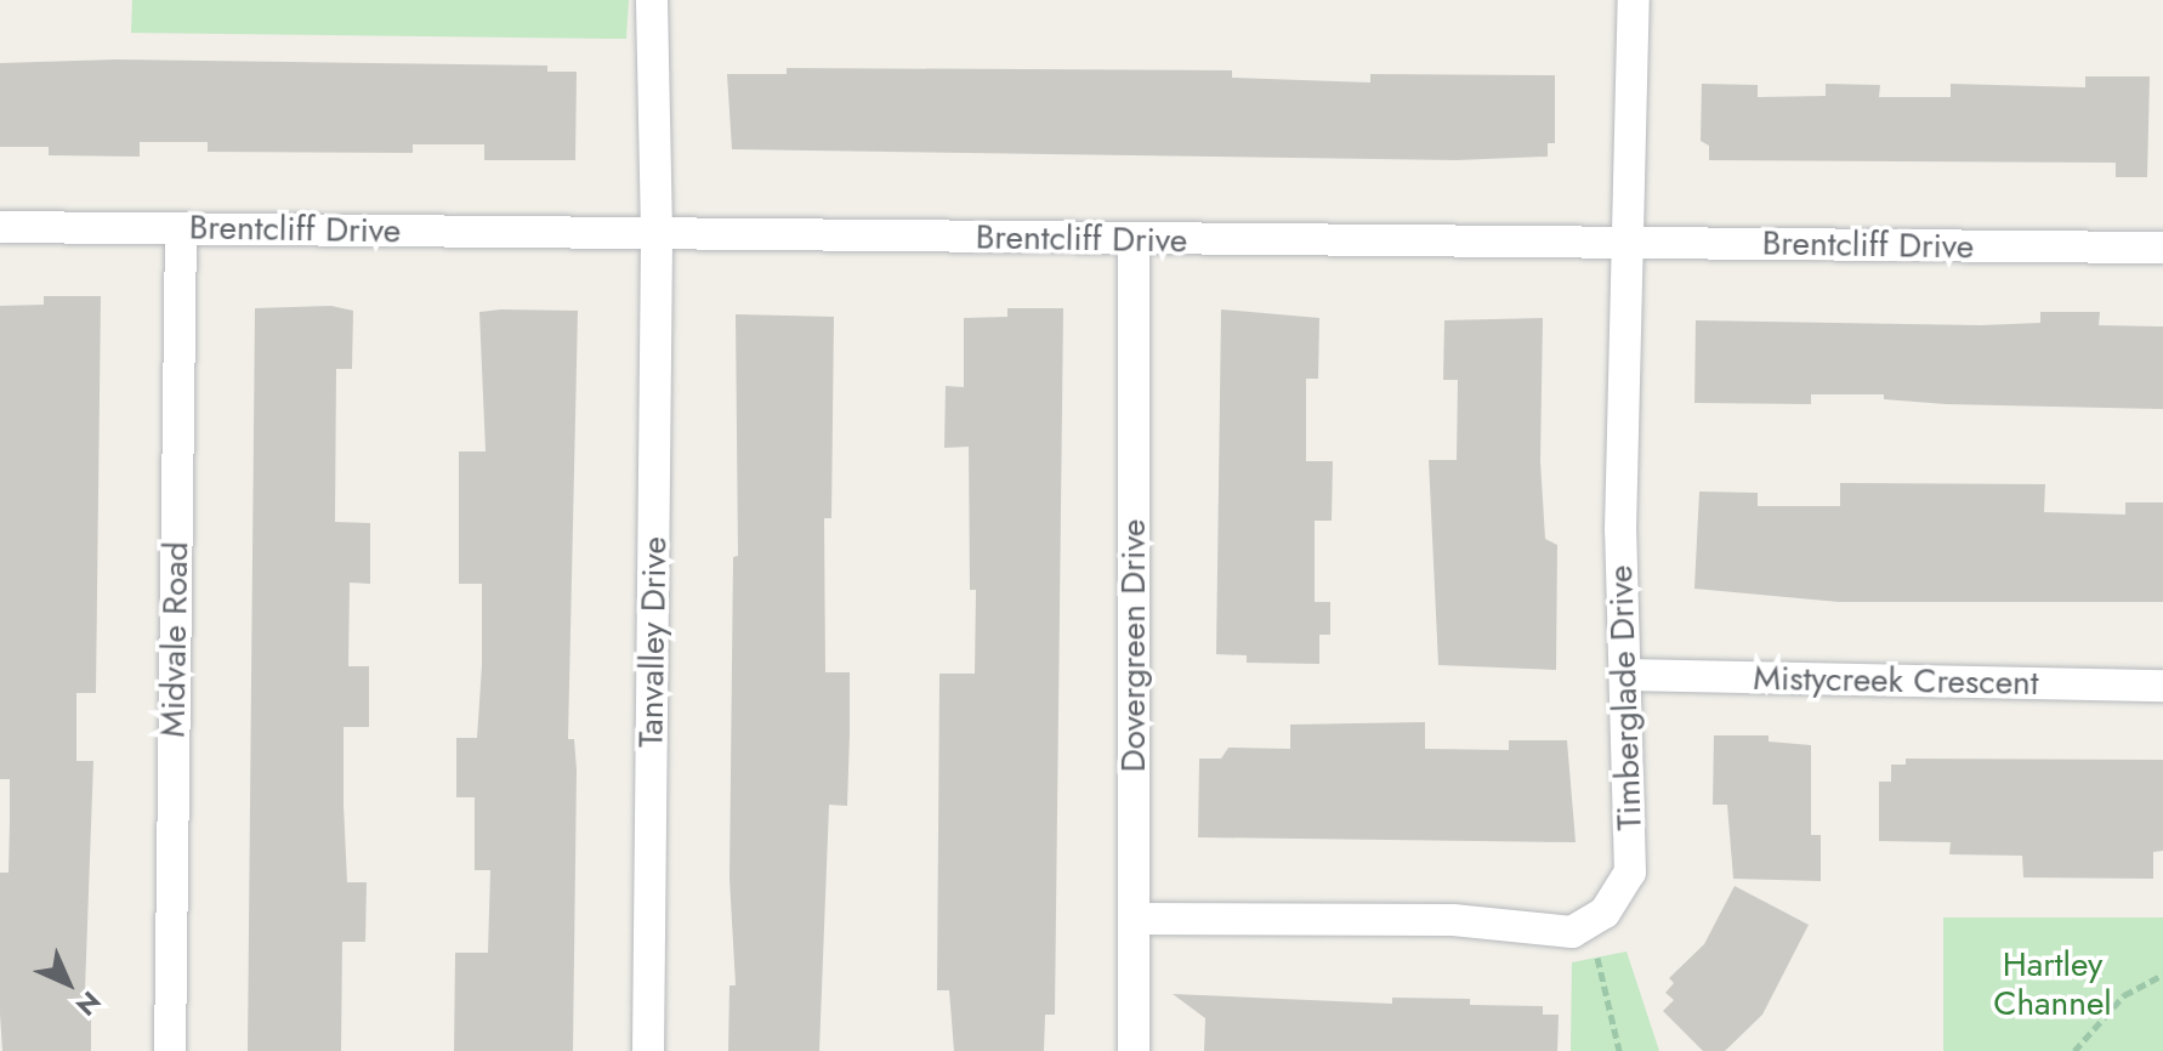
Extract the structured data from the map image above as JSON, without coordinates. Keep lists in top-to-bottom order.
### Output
{
  "streets": {
    "street": [
      "Brentcliff Drive",
      "Midvale Road",
      "Tanvalley Drive",
      "Dovergreen Drive",
      "Mistycreek Crescent",
      "Timberglade Drive"
    ]
  },
  "crossings": [
    ["Brentcliff Drive", "Midvale Road"],
    ["Brentcliff Drive", "Tanvalley Drive"],
    ["Brentcliff Drive", "Dovergreen Drive"],
    ["Brentcliff Drive", "Timberglade Drive"],
    ["Mistycreek Crescent", "Timberglade Drive"]
  ],
  "parks": ["Hartley Channel"],
  "north": "bottom right"
}
